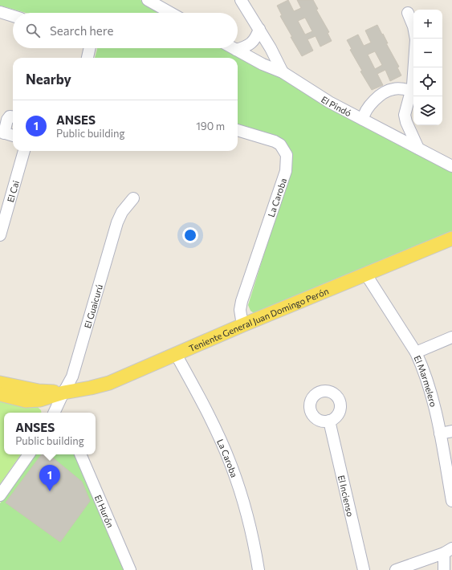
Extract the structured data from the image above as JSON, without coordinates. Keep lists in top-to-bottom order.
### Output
{
  "streets": {
    "main road": ["Teniente General Juan Domingo Perón"],
    "street": [
      "El Pindó",
      "El Cai",
      "La Caroba",
      "El Guaicurú",
      "El Marmelero",
      "El Incienso",
      "El Hurón"
    ]
  },
  "crossings": [
    ["La Caroba", "Teniente General Juan Domingo Perón"],
    ["El Guaicurú", "Teniente General Juan Domingo Perón"],
    ["Teniente General Juan Domingo Perón", "El Marmelero"]
  ],
  "page": {
    "map_buttons": ["+", "−"],
    "search": "Search here",
    "heading": "Nearby",
    "list": [
      {
        "mark": "1",
        "name": "ANSES",
        "note": "Public building",
        "value": "190 m"
      }
    ],
    "popup": ["ANSES", "Public building"],
    "pins": "1"
  }
}
